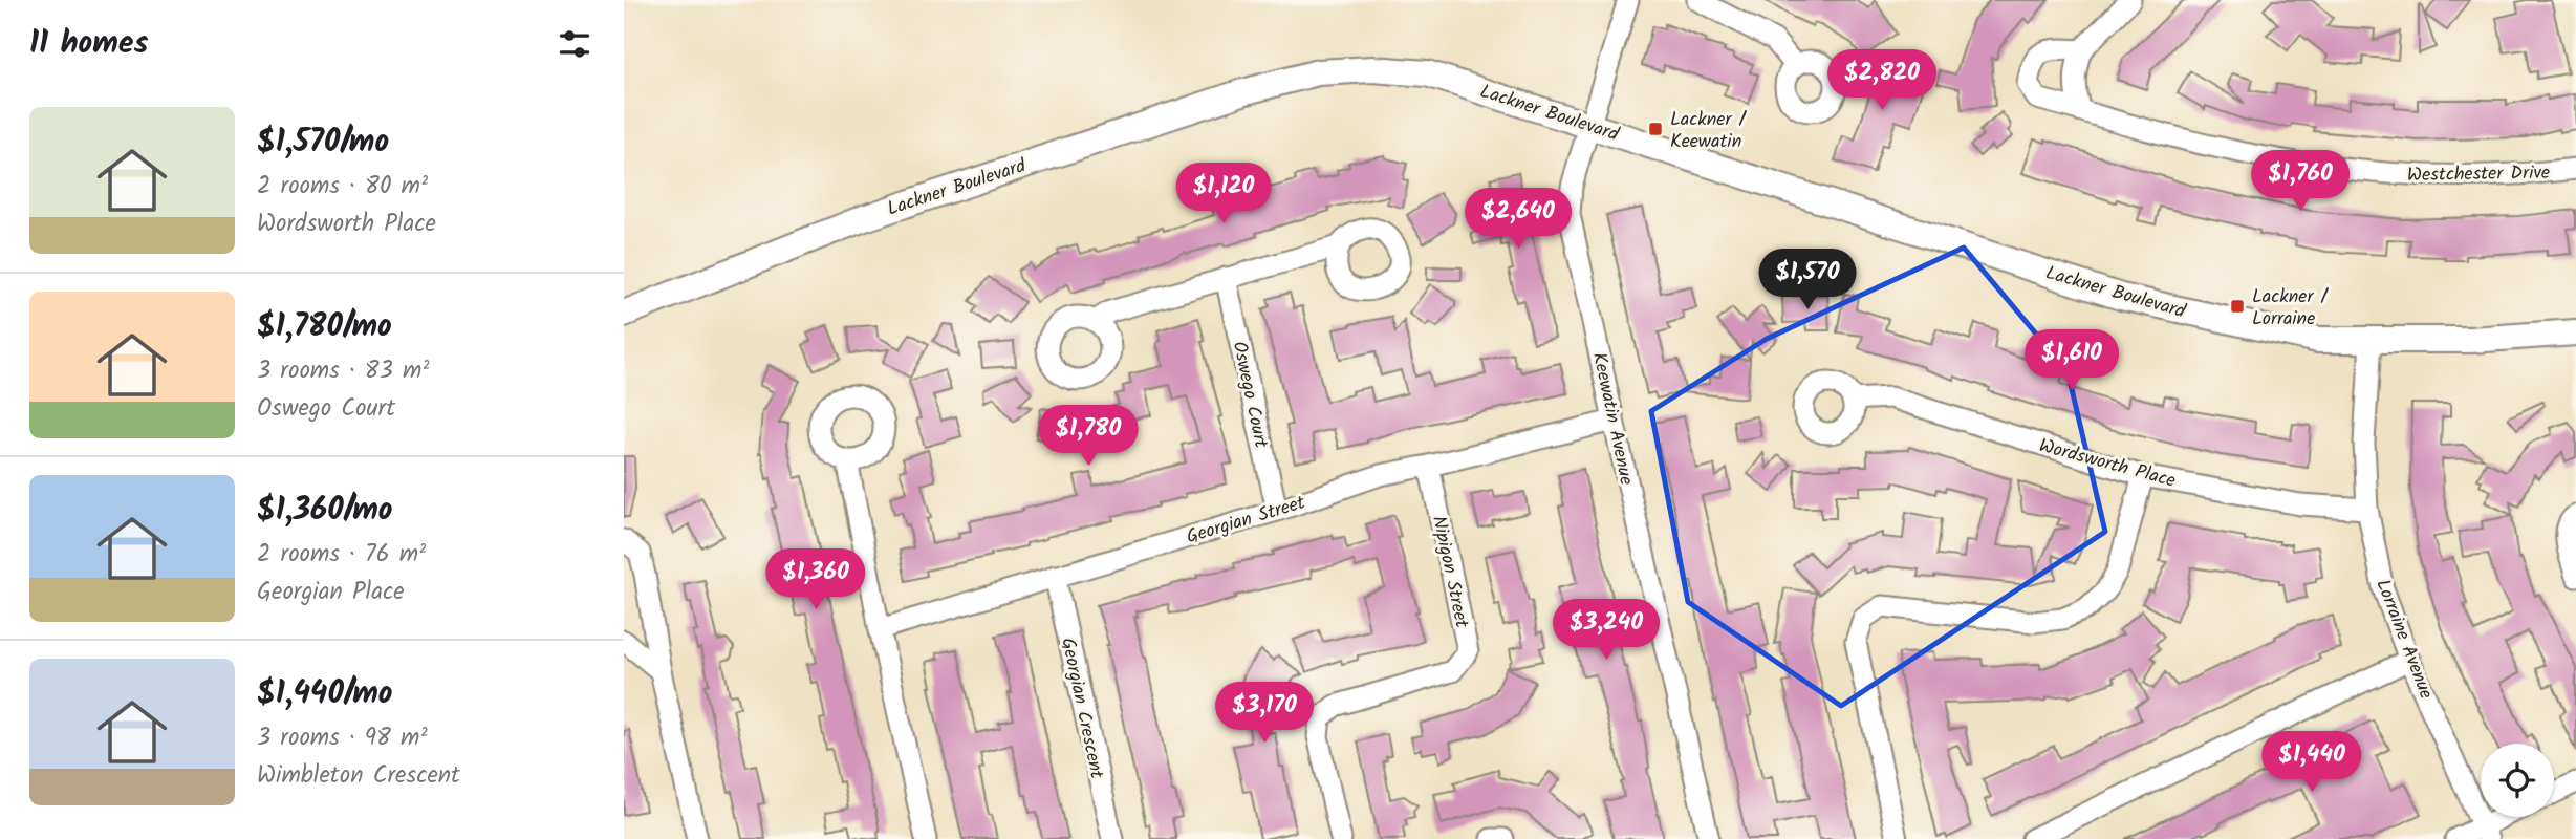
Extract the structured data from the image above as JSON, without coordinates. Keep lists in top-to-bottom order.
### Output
{
  "streets": {
    "main road": ["Lackner Boulevard"],
    "street": [
      "Westchester Drive",
      "Oswego Court",
      "Keewatin Avenue",
      "Wordsworth Place",
      "Georgian Street",
      "Nipigon Street",
      "Lorraine Avenue",
      "Georgian Crescent"
    ]
  },
  "crossings": [
    ["Lackner Boulevard", "Keewatin Avenue"],
    ["Lackner Boulevard", "Lorraine Avenue"],
    ["Oswego Court", "Georgian Street"],
    ["Keewatin Avenue", "Georgian Street"],
    ["Wordsworth Place", "Lorraine Avenue"],
    ["Georgian Street", "Nipigon Street"],
    ["Georgian Street", "Georgian Crescent"]
  ],
  "places": {
    "transit": ["Lackner / Keewatin", "Lackner / Lorraine"]
  },
  "page": {
    "heading": "11 homes",
    "price": [
      "$2,820",
      "$1,760",
      "$1,120",
      "$2,640",
      "$1,570",
      "$1,610",
      "$1,780",
      "$1,360",
      "$3,240",
      "$3,170",
      "$1,440"
    ],
    "list": [
      {
        "name": "$1,570/mo",
        "note": "2 rooms · 80 m² · Wordsworth Place"
      },
      {
        "name": "$1,780/mo",
        "note": "3 rooms · 83 m² · Oswego Court"
      },
      {
        "name": "$1,360/mo",
        "note": "2 rooms · 76 m² · Georgian Place"
      },
      {
        "name": "$1,440/mo",
        "note": "3 rooms · 98 m² · Wimbleton Crescent"
      }
    ]
  }
}
